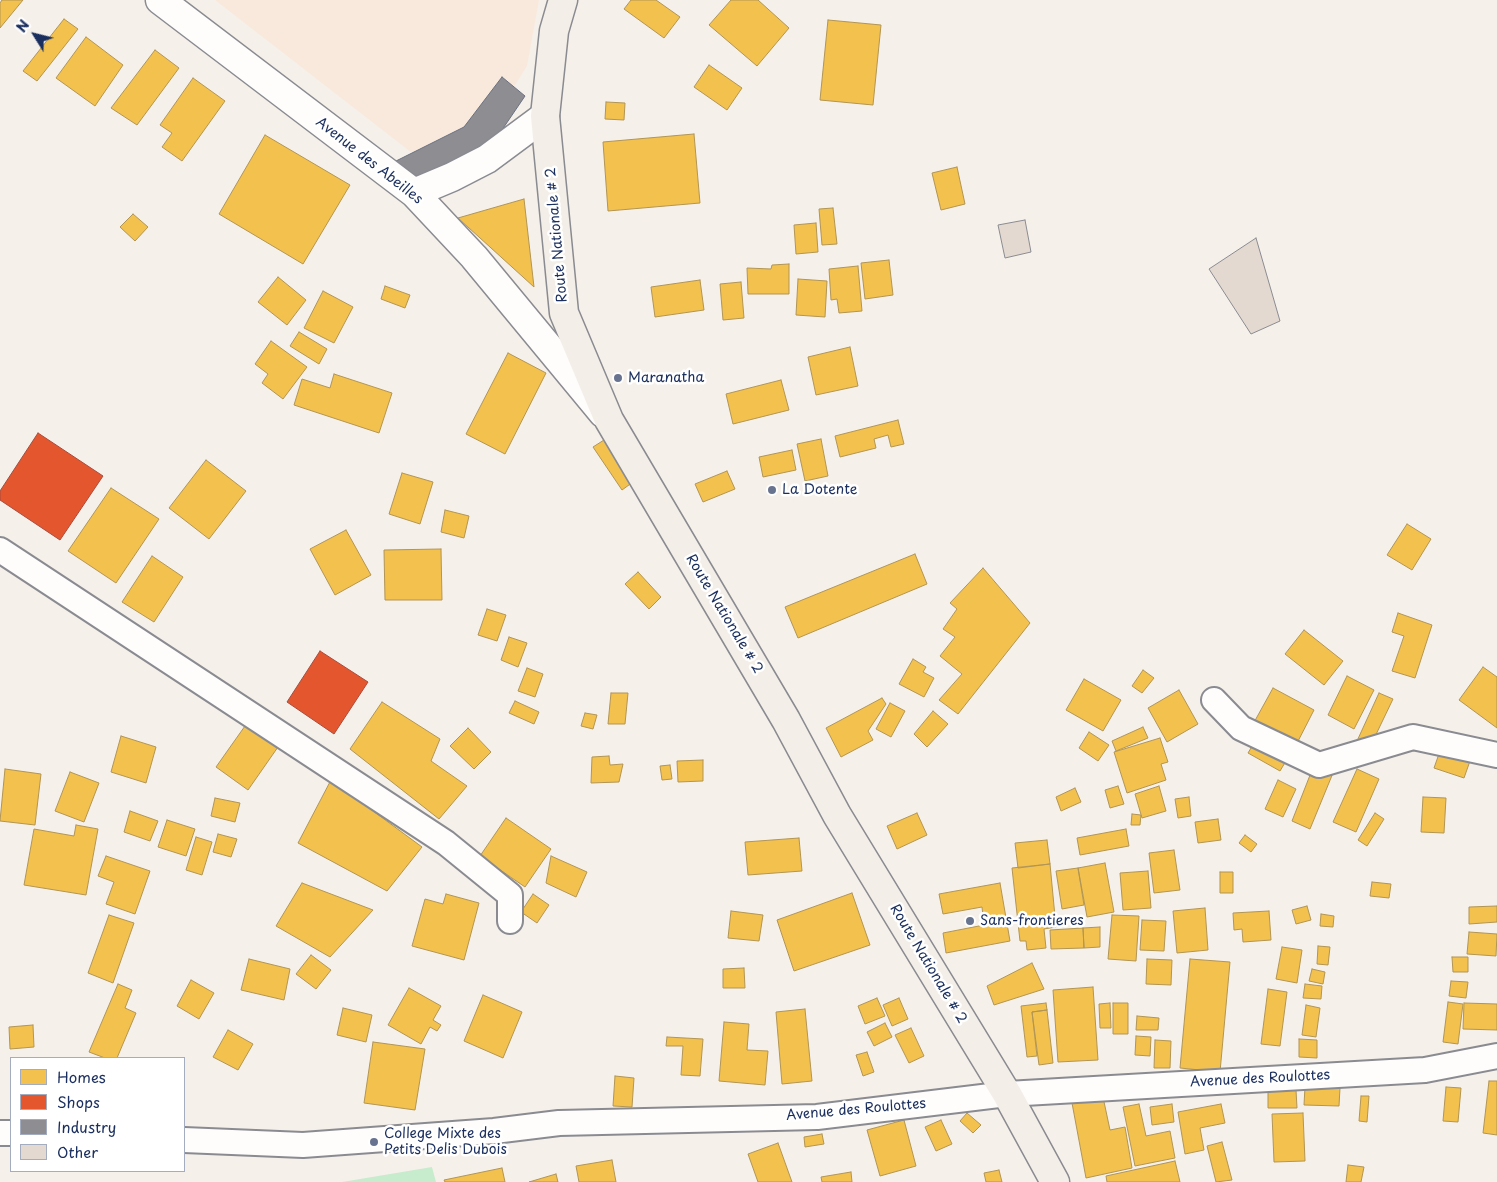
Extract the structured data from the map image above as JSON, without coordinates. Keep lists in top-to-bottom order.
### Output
{
  "streets": {
    "main road": ["Route Nationale # 2"],
    "street": ["Avenue des Abeilles", "Avenue des Roulottes"]
  },
  "crossings": [
    ["Avenue des Abeilles", "Route Nationale # 2"],
    ["Route Nationale # 2", "Avenue des Roulottes"]
  ],
  "places": [
    "Maranatha",
    "La Dotente",
    "Sans-frontieres",
    "College Mixte des Petits Delis Dubois"
  ],
  "legend": [
    "Homes",
    "Shops",
    "Industry",
    "Other"
  ],
  "north": "top left"
}
